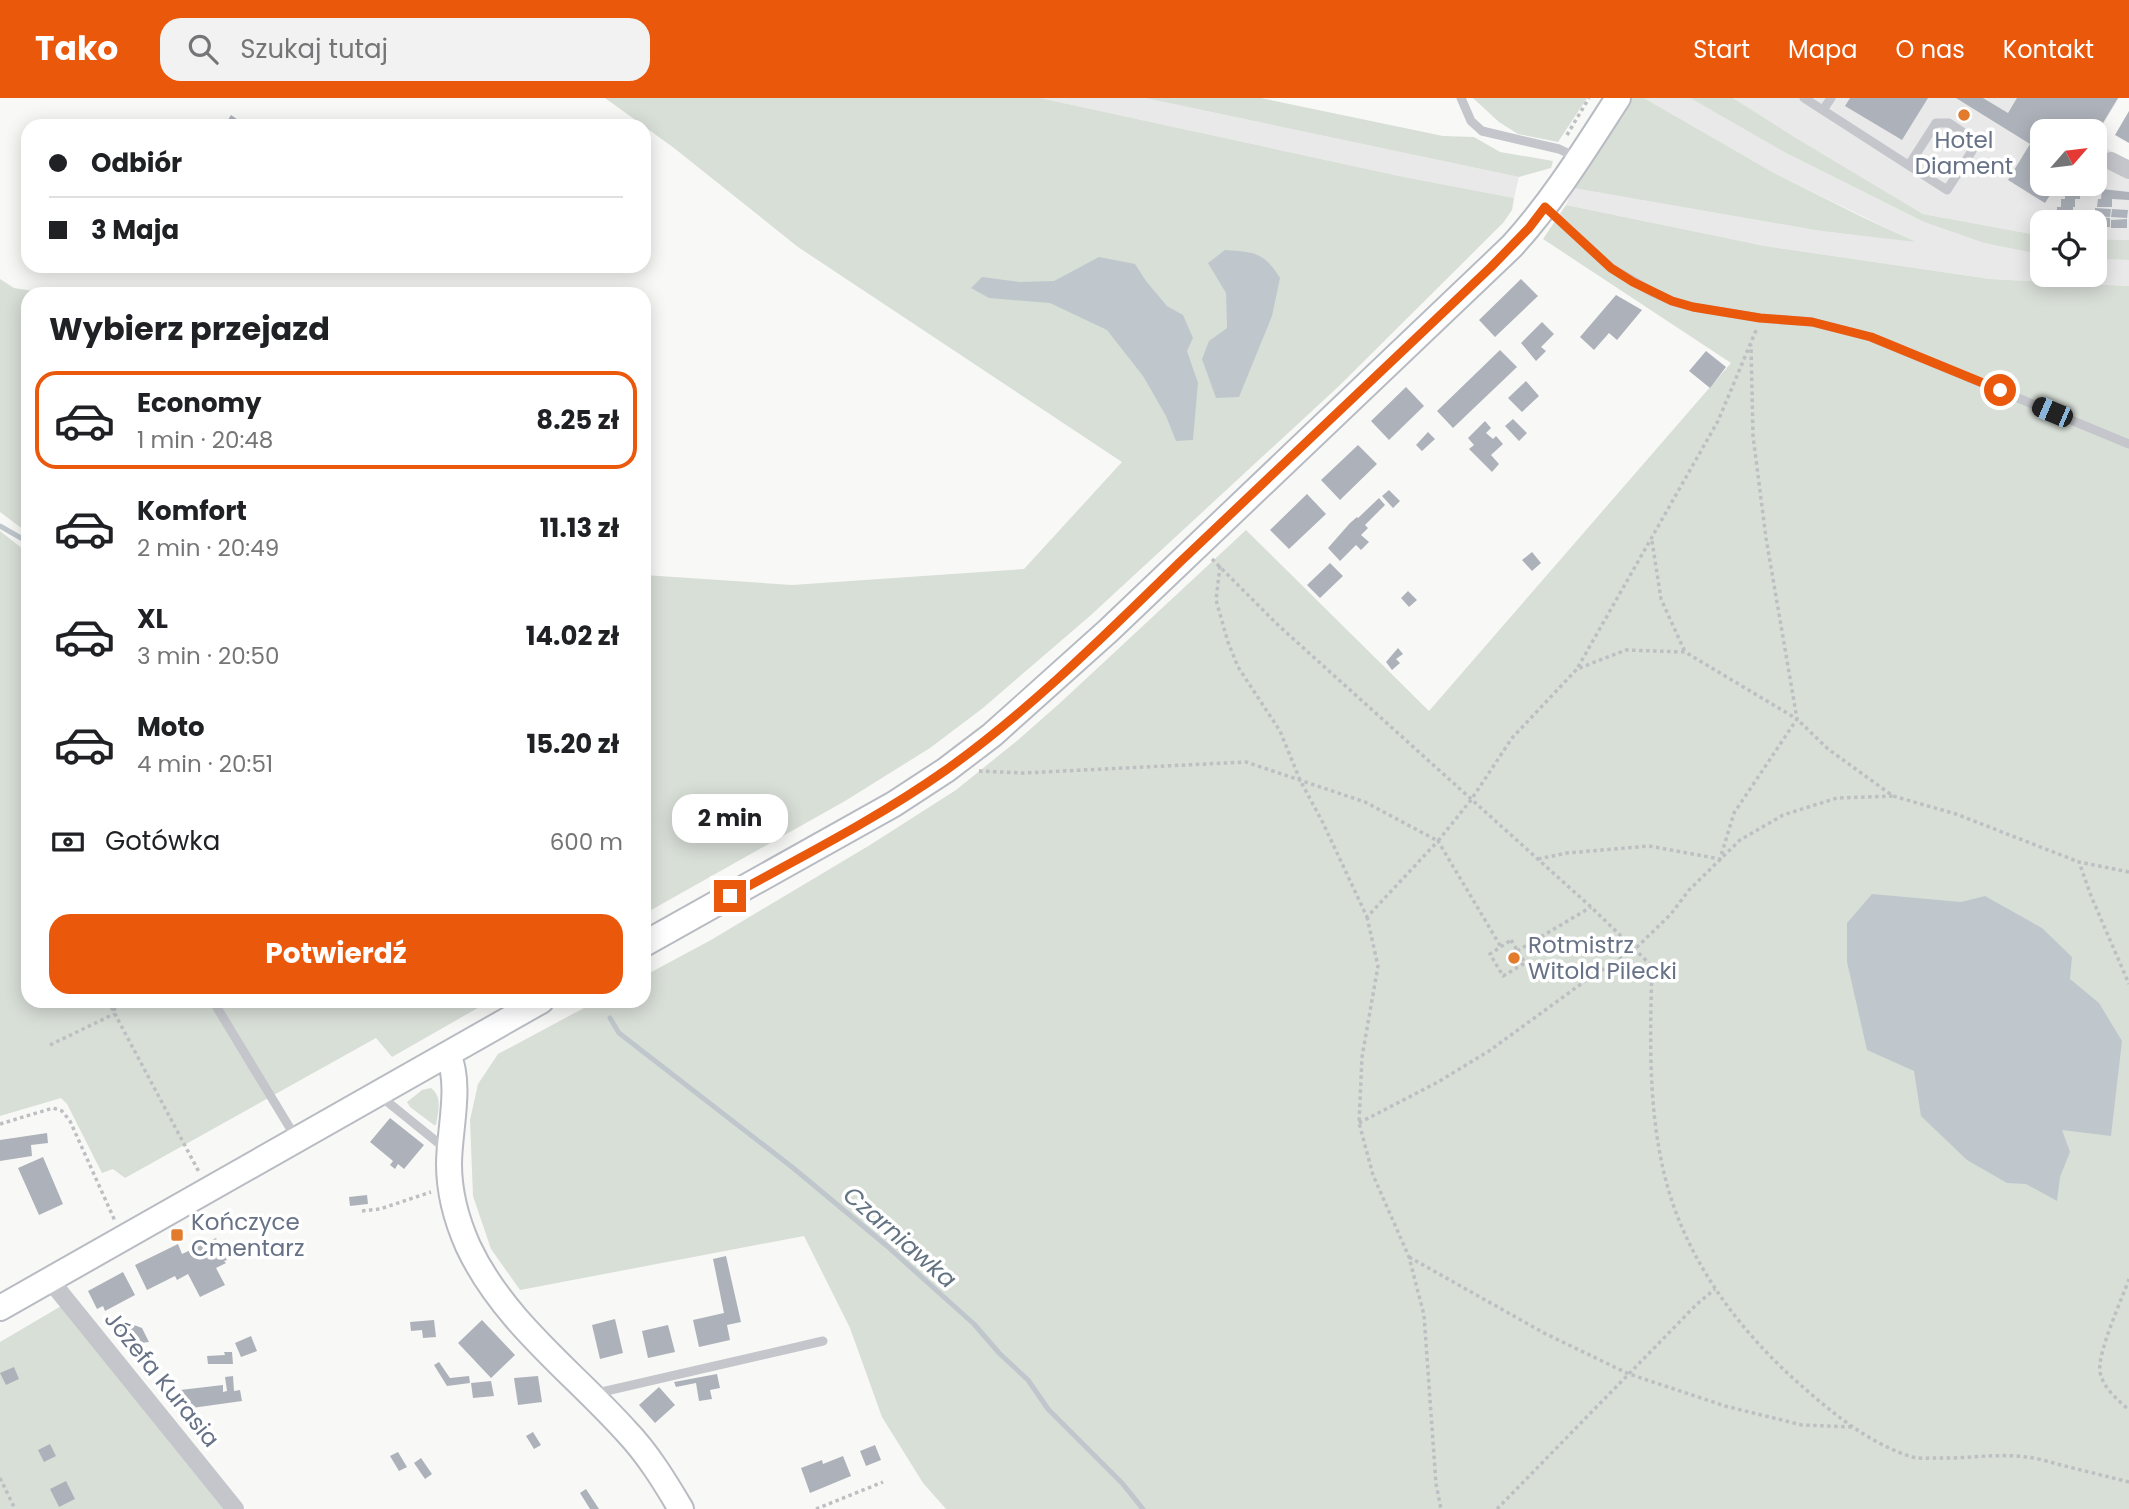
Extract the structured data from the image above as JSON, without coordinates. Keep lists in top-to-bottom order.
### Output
{
  "streets": {
    "street": ["Józefa Kurasia"]
  },
  "water": ["Czarniawka"],
  "places": {
    "other": ["Hotel Diament", "Rotmistrz Witold Pilecki"],
    "transit": ["Kończyce Cmentarz"]
  },
  "north": "top right",
  "page": {
    "header": "Tako",
    "search": "Szukaj tutaj",
    "nav": [
      "Start",
      "Mapa",
      "O nas",
      "Kontakt"
    ],
    "banner": ["Odbiór", "3 Maja"],
    "heading": "Wybierz przejazd",
    "list": [
      {
        "name": "Economy",
        "note": "1 min · 20:48",
        "value": "8.25 zł"
      },
      {
        "name": "Komfort",
        "note": "2 min · 20:49",
        "value": "11.13 zł"
      },
      {
        "name": "XL",
        "note": "3 min · 20:50",
        "value": "14.02 zł"
      },
      {
        "name": "Moto",
        "note": "4 min · 20:51",
        "value": "15.20 zł"
      }
    ],
    "bubble": "2 min",
    "pay": ["Gotówka", "600 m"],
    "buttons": "Potwierdź"
  }
}
